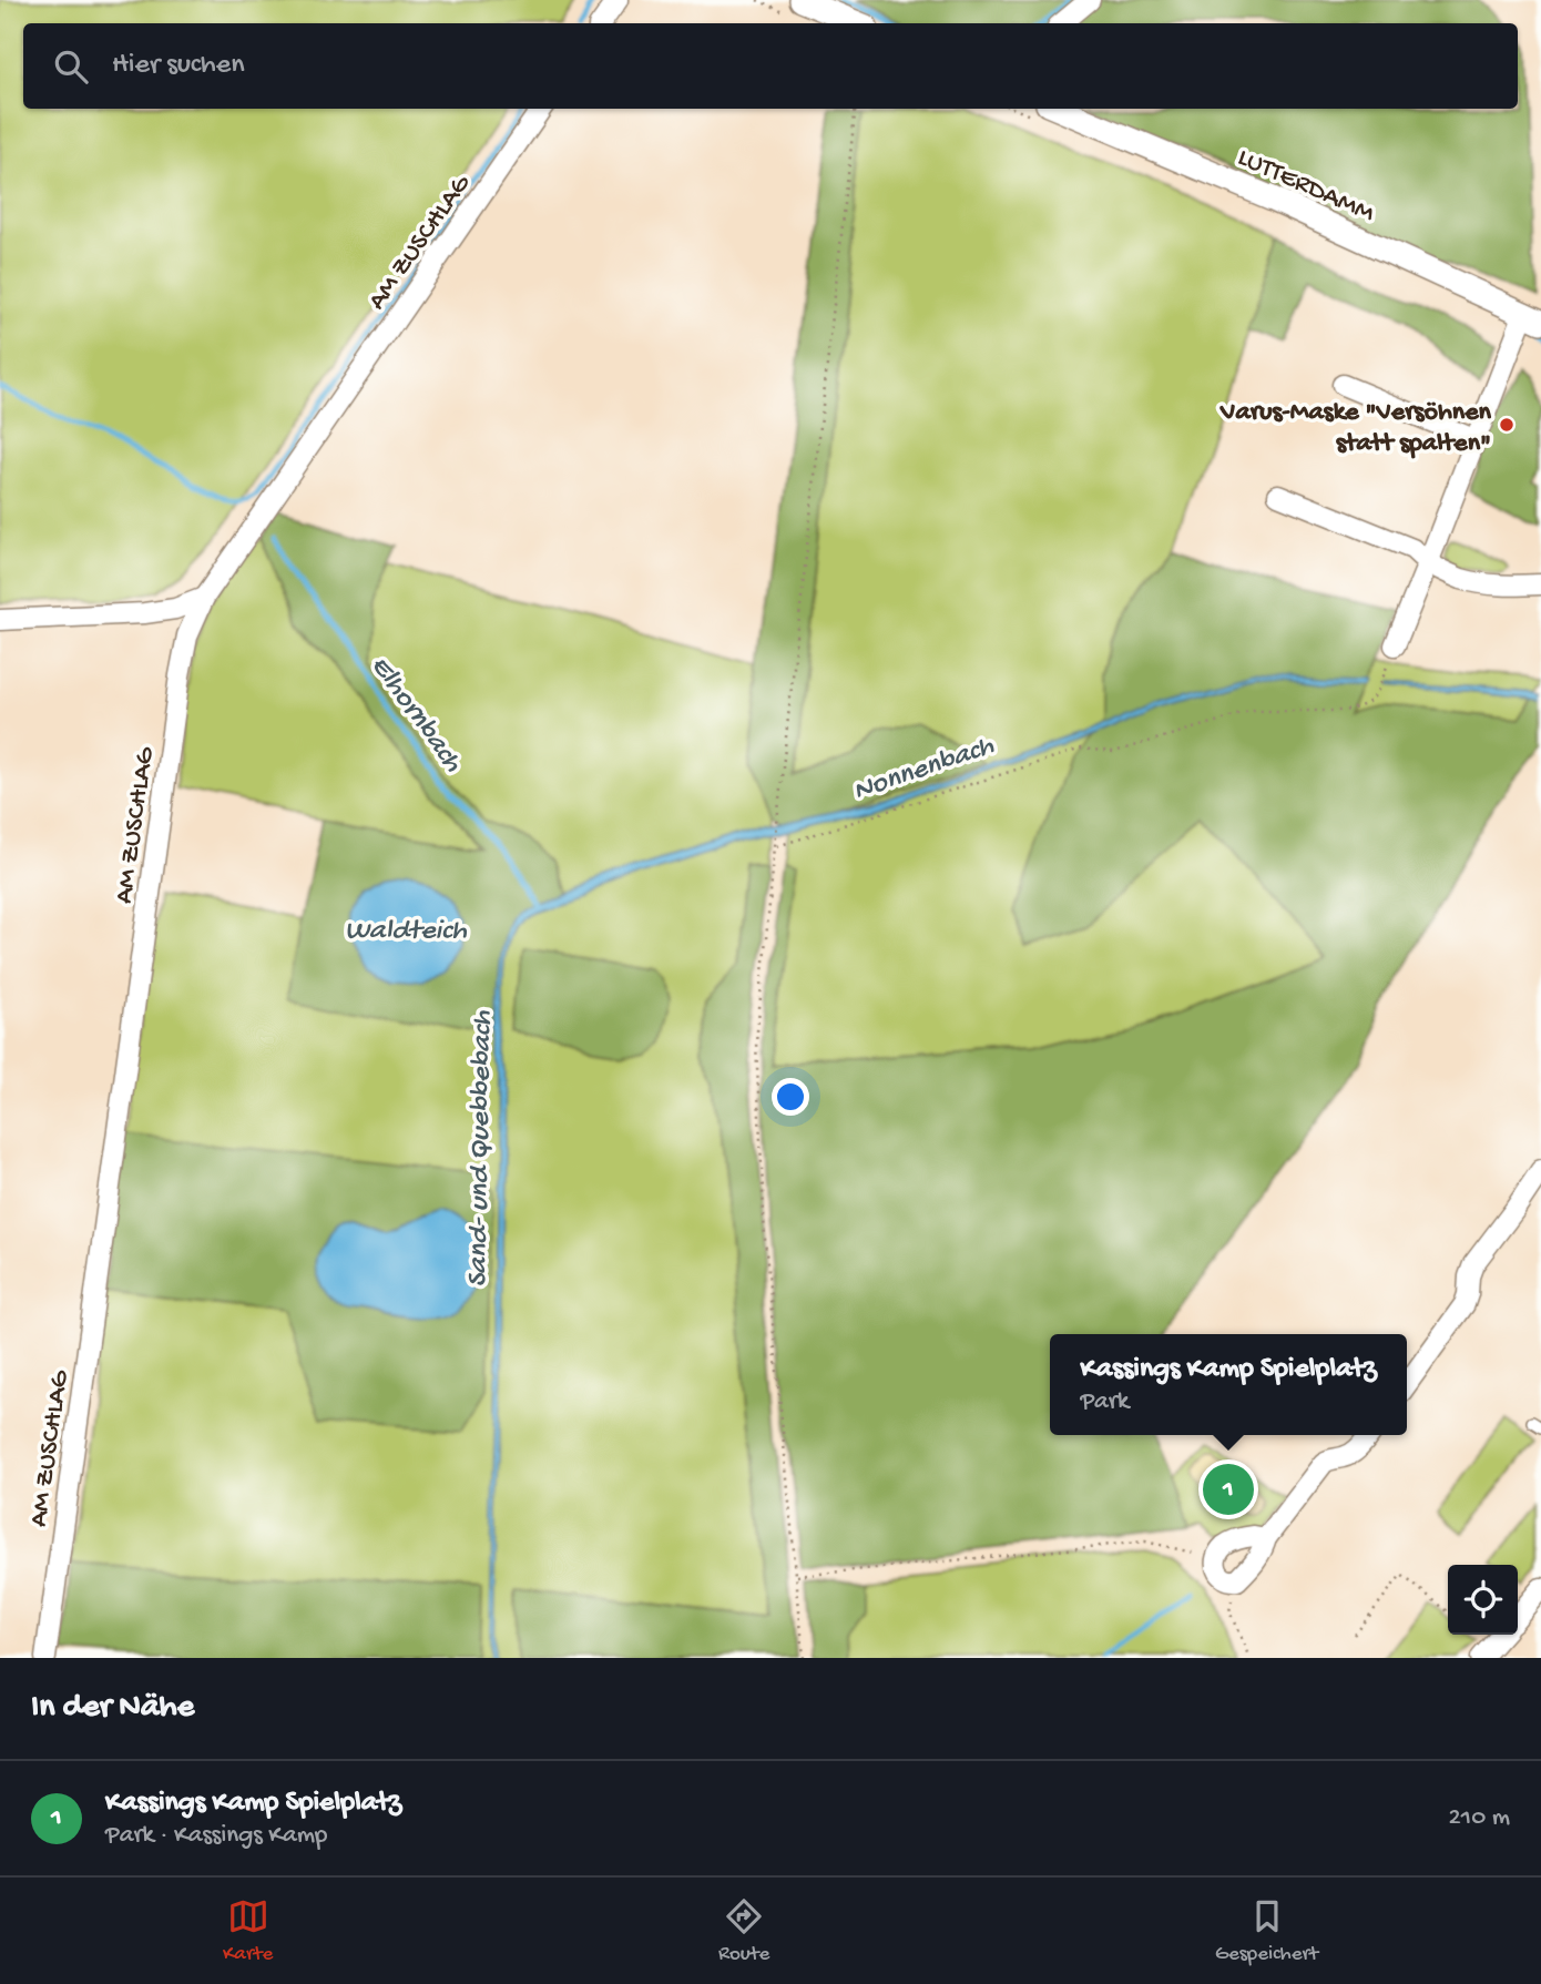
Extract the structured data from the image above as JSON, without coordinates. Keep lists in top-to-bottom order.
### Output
{
  "streets": {
    "street": ["LUTTERDAMM", "AM ZUSCHLAG"]
  },
  "water": [
    "Elhornbach",
    "Nonnenbach",
    "Waldteich",
    "Sand- und Quebbebach"
  ],
  "places": ["Varus-Maske \"Versöhnen statt spalten\""],
  "page": {
    "search": "Hier suchen",
    "popup": ["Kassings Kamp Spielplatz", "Park"],
    "pins": "1",
    "heading": "In der Nähe",
    "list": [
      {
        "mark": "1",
        "name": "Kassings Kamp Spielplatz",
        "note": "Park · Kassings Kamp",
        "value": "210 m"
      }
    ],
    "nav": ["Karte", "Route", "Gespeichert"]
  }
}
